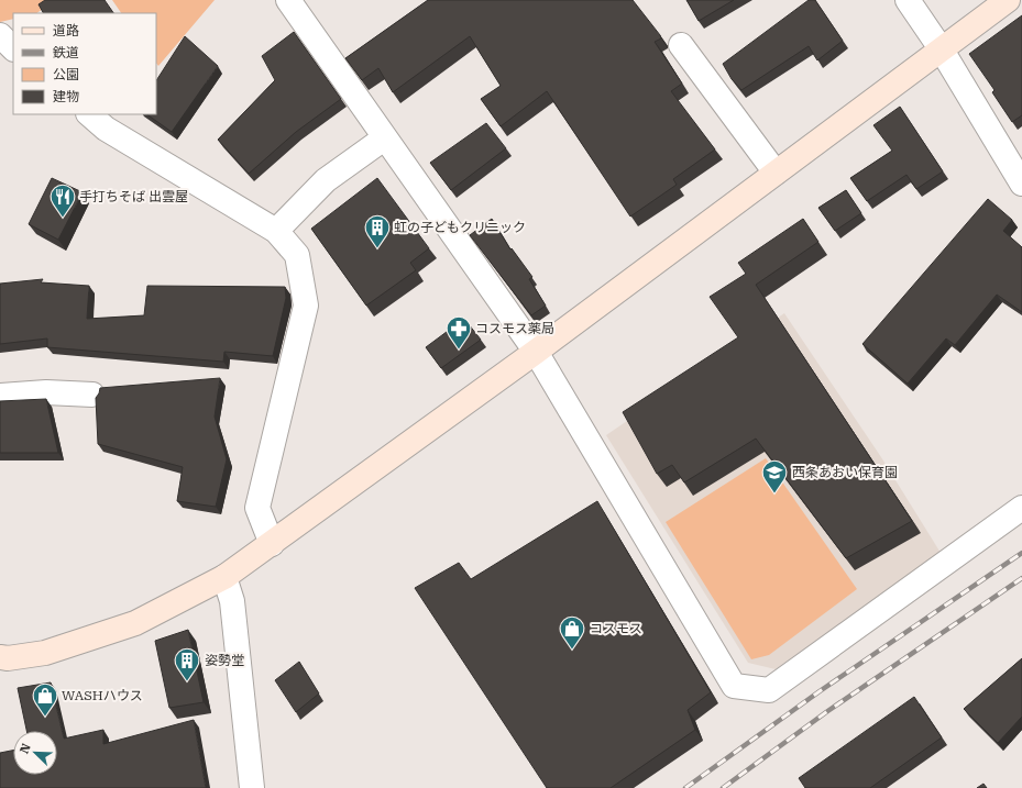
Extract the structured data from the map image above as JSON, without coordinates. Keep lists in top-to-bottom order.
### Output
{
  "places": {
    "restaurant": ["手打ちそば 出雲屋"],
    "building": ["虹の子どもクリニック", "姿勢堂"],
    "pharmacy": ["コスモス薬局"],
    "school or university": ["西条あおい保育園"],
    "shop": ["コスモス", "WASHハウス"]
  },
  "legend": [
    "道路",
    "鉄道",
    "公園",
    "建物"
  ],
  "north": "top left"
}
